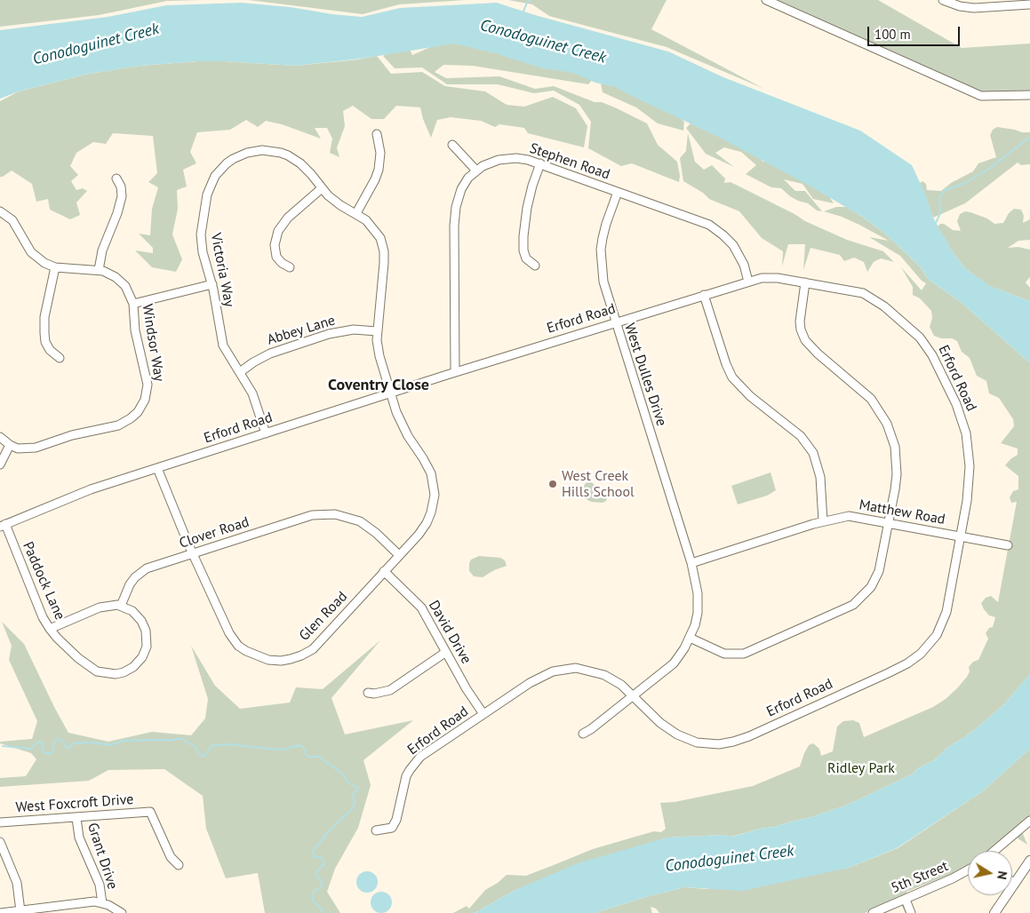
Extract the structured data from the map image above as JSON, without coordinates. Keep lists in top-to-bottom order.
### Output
{
  "streets": {
    "street": [
      "Stephen Road",
      "Victoria Way",
      "Erford Road",
      "Abbey Lane",
      "Windsor Way",
      "West Dulles Drive",
      "Matthew Road",
      "Clover Road",
      "Paddock Lane",
      "Glen Road",
      "David Drive",
      "West Foxcroft Drive",
      "Grant Drive",
      "5th Street"
    ]
  },
  "crossings": [
    ["Stephen Road", "Erford Road"],
    ["Stephen Road", "West Dulles Drive"],
    ["Victoria Way", "Erford Road"],
    ["Victoria Way", "Abbey Lane"],
    ["Victoria Way", "Glen Road"],
    ["Erford Road", "West Dulles Drive"],
    ["Erford Road", "Matthew Road"],
    ["Erford Road", "Paddock Lane"],
    ["Erford Road", "Glen Road"],
    ["Erford Road", "David Drive"],
    ["West Dulles Drive", "Matthew Road"],
    ["Clover Road", "Paddock Lane"],
    ["Clover Road", "Glen Road"],
    ["Glen Road", "David Drive"],
    ["West Foxcroft Drive", "Grant Drive"]
  ],
  "districts": ["Coventry Close"],
  "water": ["Conodoguinet Creek"],
  "parks": ["Ridley Park"],
  "places": ["West Creek Hills School"],
  "scale_bar": "100 m",
  "north": "right"
}
